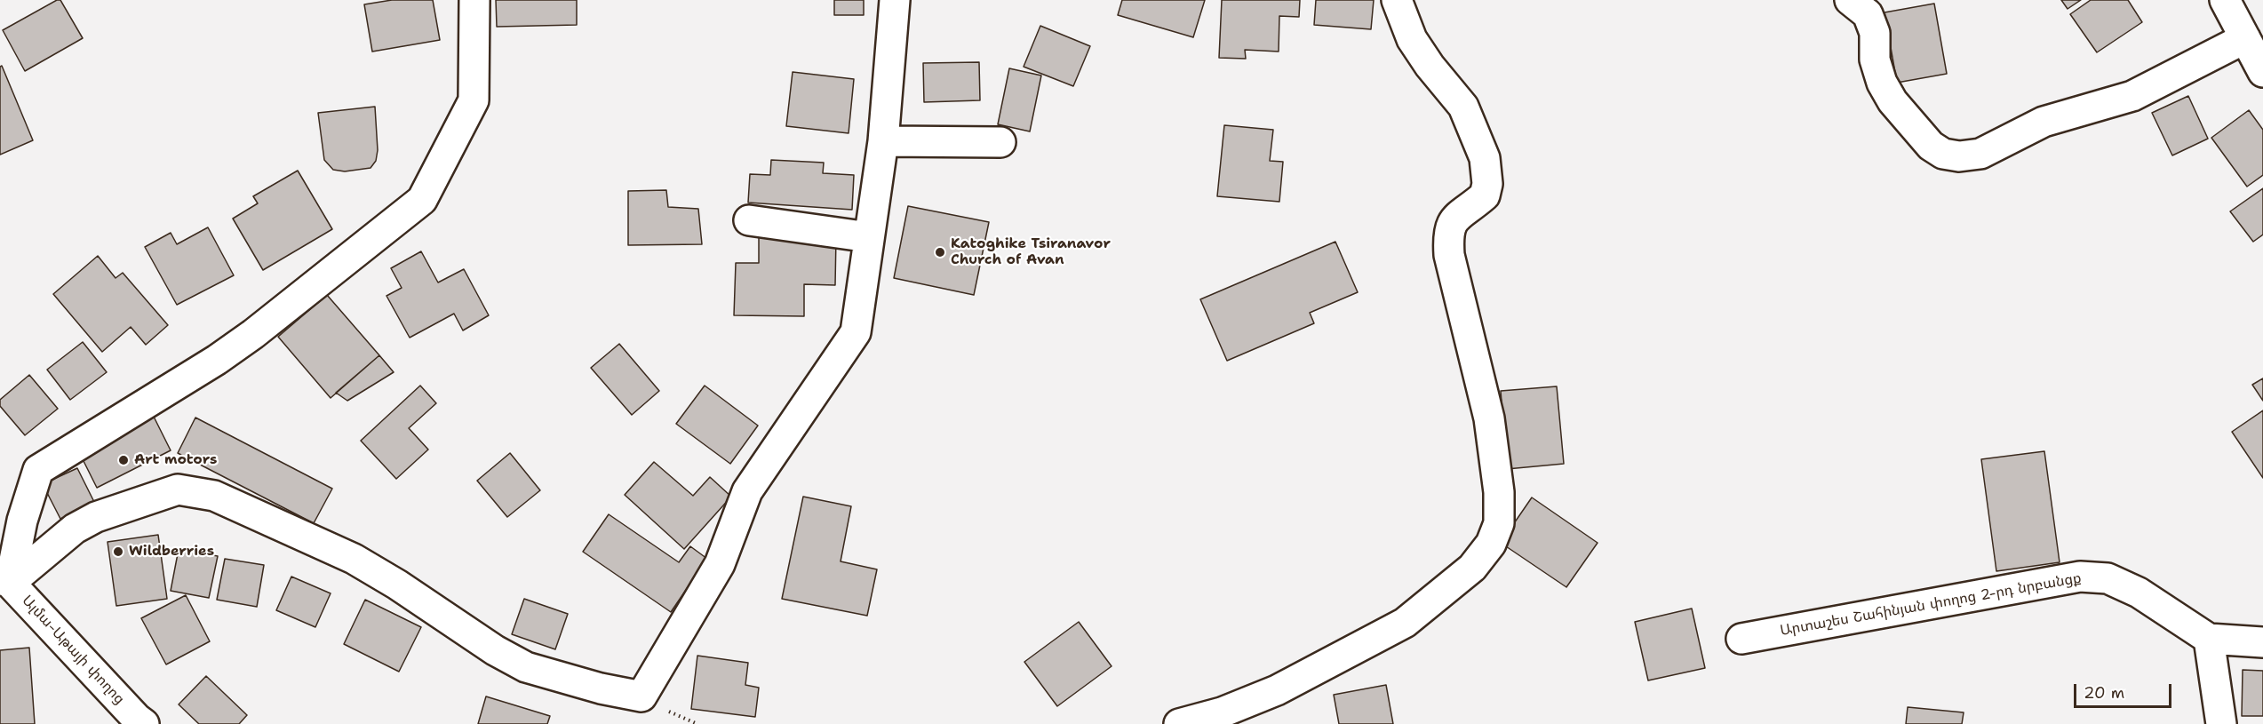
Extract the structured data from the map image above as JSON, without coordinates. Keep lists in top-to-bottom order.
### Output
{
  "streets": {
    "street": ["Արտաշես Շահինյան փողոց 2-րդ նրբանցք", "Ալմա-Աթայի փողոց"]
  },
  "places": ["Katoghike Tsiranavor Church of Avan", "Art motors", "Wildberries"],
  "scale_bar": "20 m"
}
